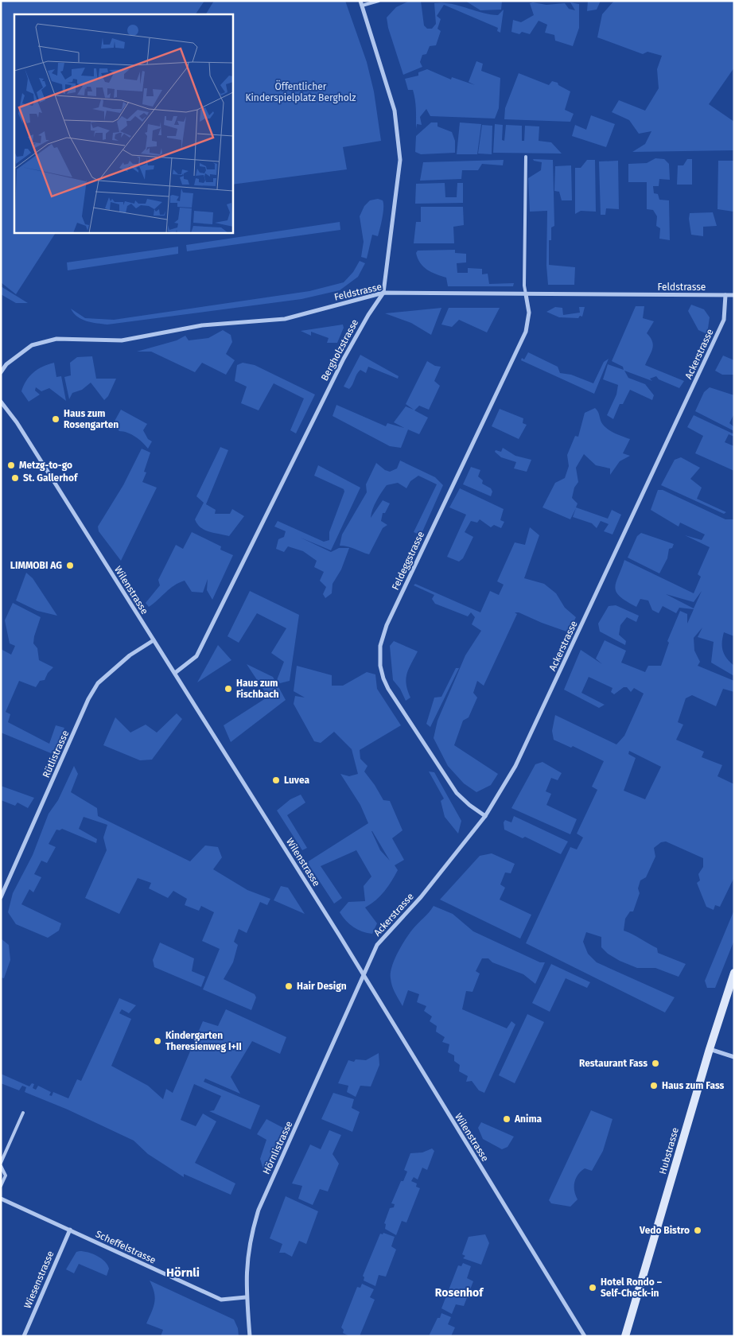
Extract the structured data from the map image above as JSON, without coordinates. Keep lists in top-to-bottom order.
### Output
{
  "streets": {
    "street": [
      "Feldstrasse",
      "Bergholzstrasse",
      "Ackerstrasse",
      "Feldeggstrasse",
      "Wilenstrasse",
      "Rütlistrasse",
      "Hörnlistrasse",
      "Hubstrasse",
      "Scheffelstrasse",
      "Wiesenstrasse"
    ]
  },
  "crossings": [
    ["Feldstrasse", "Bergholzstrasse"],
    ["Feldstrasse", "Ackerstrasse"],
    ["Feldstrasse", "Feldeggstrasse"],
    ["Bergholzstrasse", "Wilenstrasse"],
    ["Ackerstrasse", "Feldeggstrasse"],
    ["Ackerstrasse", "Wilenstrasse"],
    ["Ackerstrasse", "Hörnlistrasse"],
    ["Wilenstrasse", "Rütlistrasse"],
    ["Wilenstrasse", "Hörnlistrasse"],
    ["Hörnlistrasse", "Scheffelstrasse"],
    ["Scheffelstrasse", "Wiesenstrasse"]
  ],
  "districts": ["Hörnli", "Rosenhof"],
  "parks": ["Öffentlicher Kinderspielplatz Bergholz"],
  "places": [
    "Haus zum Rosengarten",
    "Metzg-to-go",
    "St. Gallerhof",
    "LIMMOBI AG",
    "Haus zum Fischbach",
    "Luvea",
    "Hair Design",
    "Kindergarten Theresienweg I+II",
    "Restaurant Fass",
    "Haus zum Fass",
    "Anima",
    "Vedo Bistro",
    "Hotel Rondo – Self-Check-in"
  ]
}
